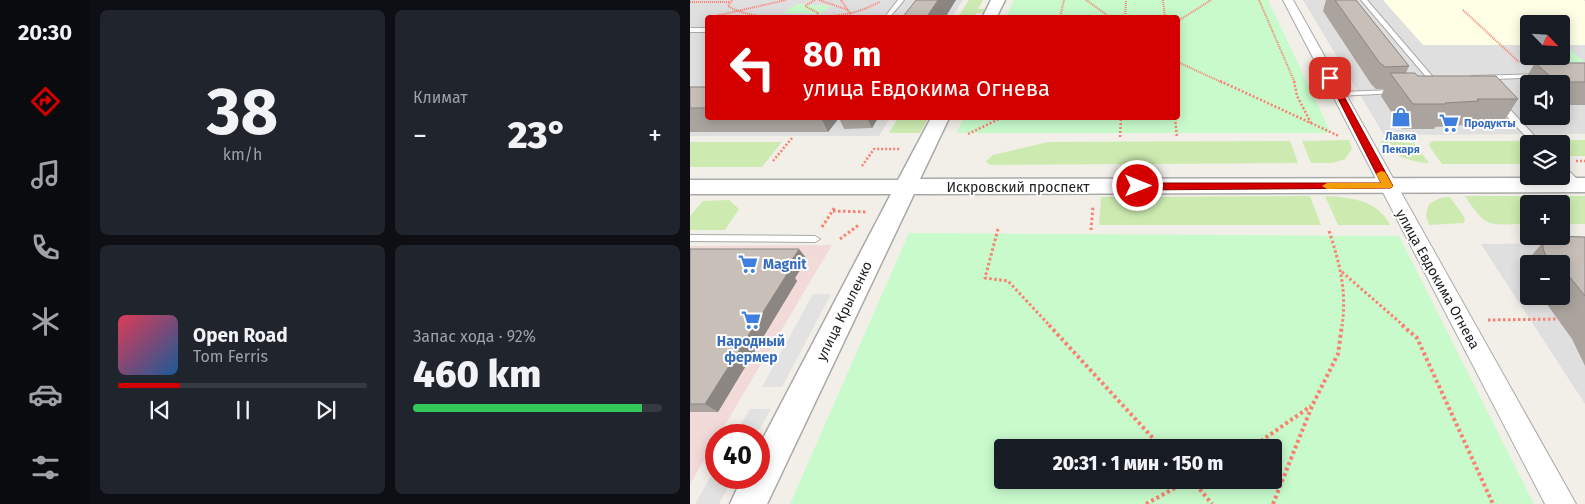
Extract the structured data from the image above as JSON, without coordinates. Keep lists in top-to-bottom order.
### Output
{
  "streets": {
    "street": ["Искровский проспект", "улица Евдокима Огнева", "улица Крыленко"]
  },
  "crossings": [
    ["Искровский проспект", "улица Евдокима Огнева"],
    ["Искровский проспект", "улица Крыленко"]
  ],
  "places": {
    "shop": ["Лавка Пекаря"],
    "supermarket": ["Продукты", "Magnit", "Народный фермер"]
  },
  "north": "bottom right",
  "page": {
    "tabs": "20:30",
    "tile": [
      ["38", "km/h"],
      "Климат",
      ["Запас хода · 92%", "460 km"]
    ],
    "map_buttons": ["+", "−"],
    "turn": ["80 m", "улица Евдокима Огнева"],
    "heat": ["−", "23°", "+"],
    "song": ["Open Road", "Tom Ferris"],
    "limit": "40",
    "trip": "20:31 · 1 мин · 150 m"
  }
}
